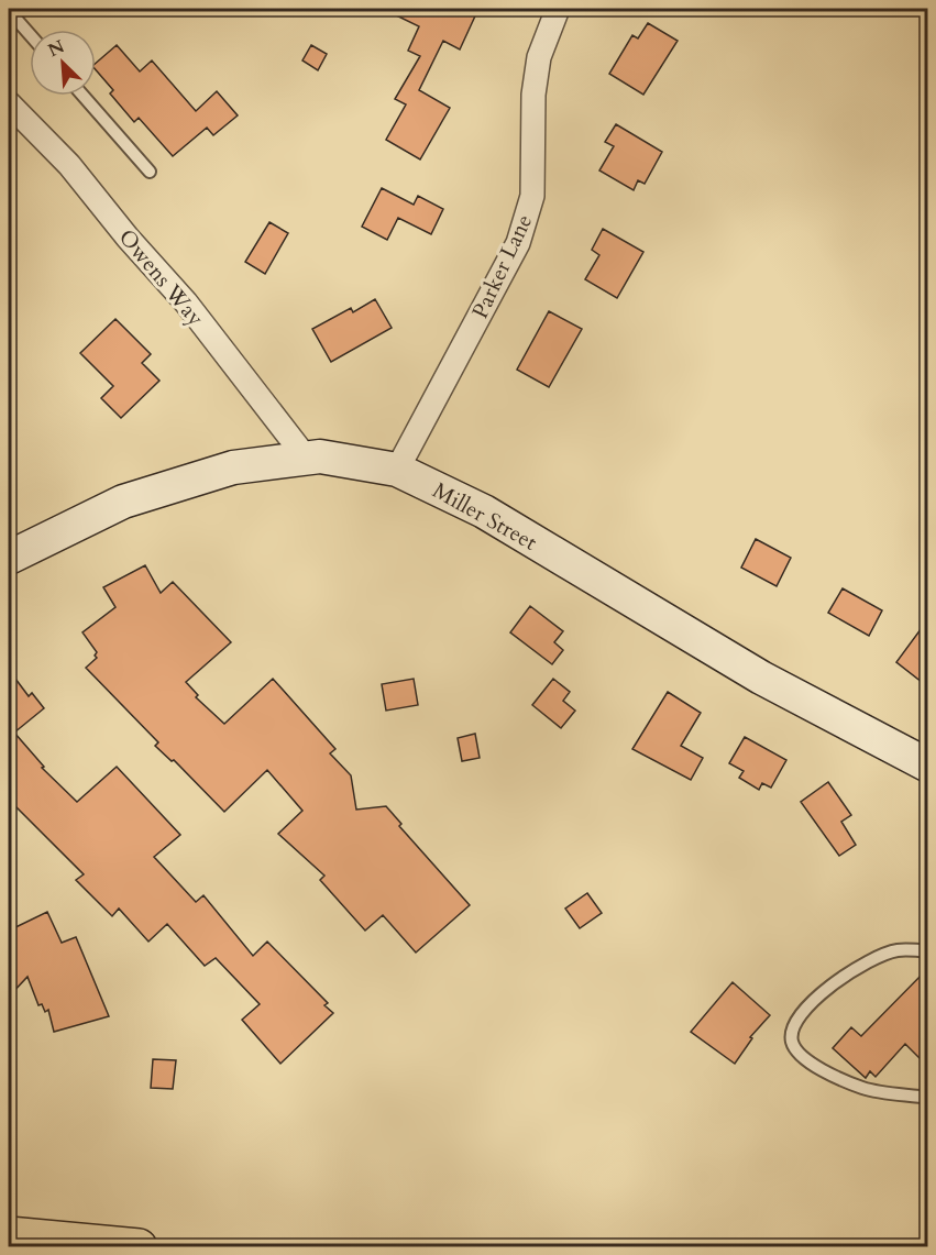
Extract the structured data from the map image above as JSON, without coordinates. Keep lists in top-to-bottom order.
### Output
{
  "streets": {
    "street": ["Parker Lane", "Owens Way", "Miller Street"]
  },
  "crossings": [
    ["Parker Lane", "Miller Street"],
    ["Owens Way", "Miller Street"]
  ],
  "north": "top left"
}
